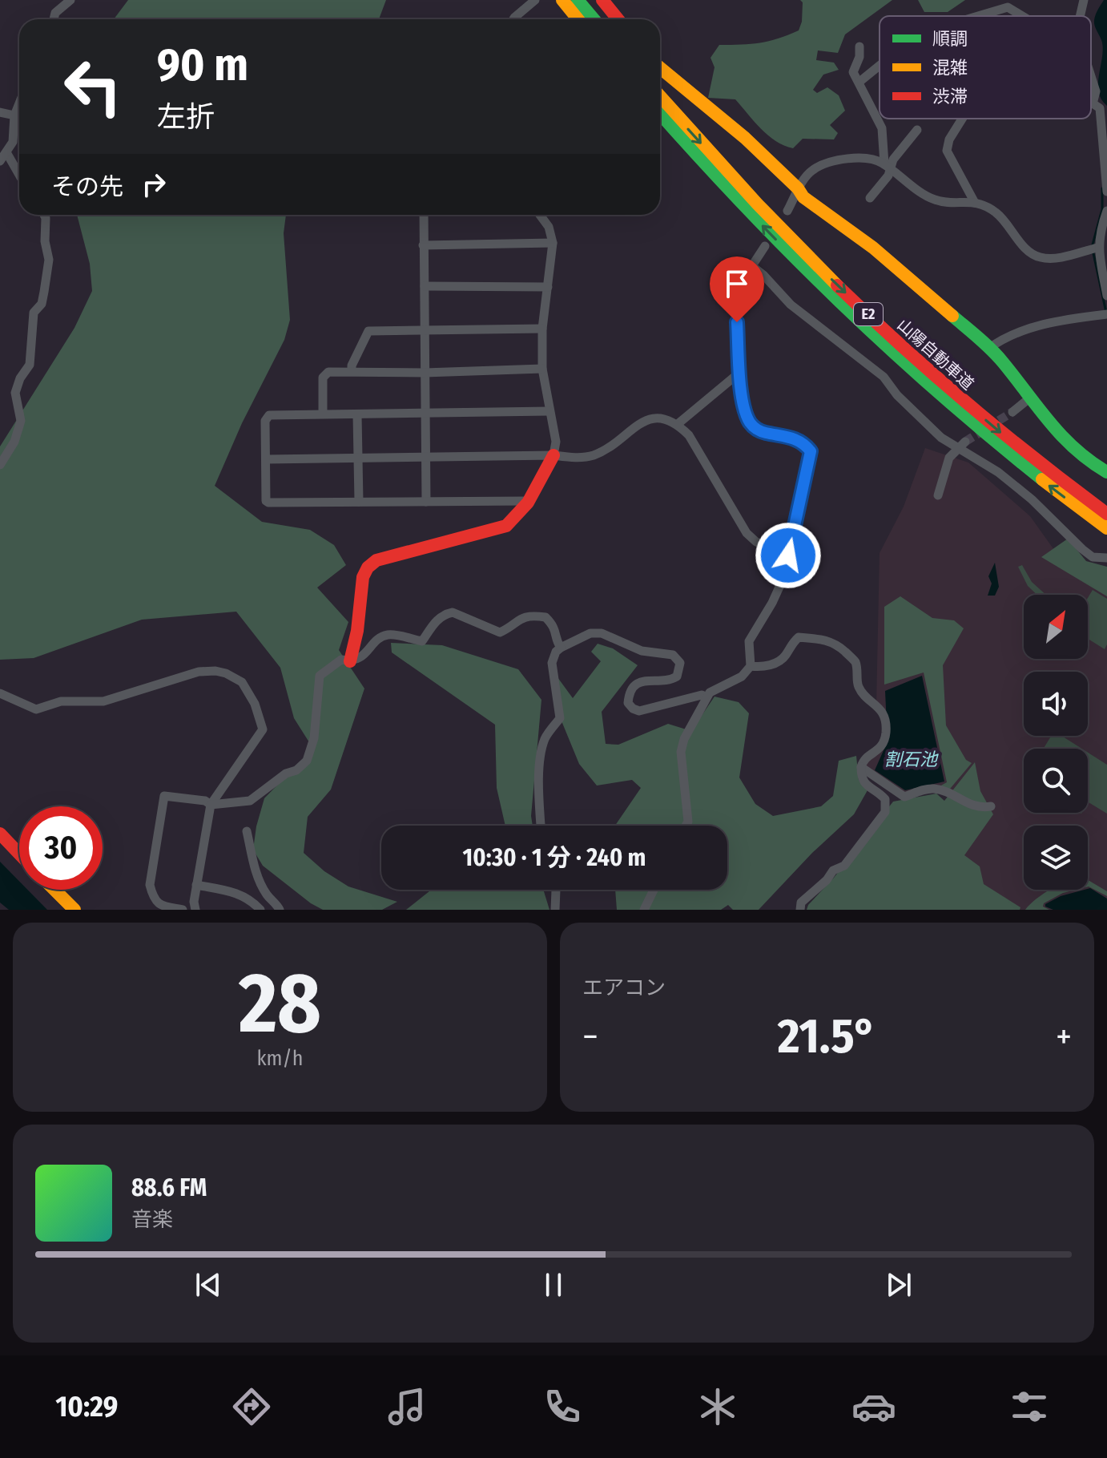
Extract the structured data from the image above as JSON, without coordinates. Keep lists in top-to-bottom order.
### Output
{
  "streets": {
    "main road": ["E2", "山陽自動車道"]
  },
  "water": ["割石池"],
  "legend": ["順調", "混雑", "渋滞"],
  "north": "top right",
  "page": {
    "turn": ["90 m", "左折"],
    "then": "その先",
    "limit": "30",
    "trip": "10:30 · 1 分 · 240 m",
    "tile": [
      ["28", "km/h"],
      "エアコン"
    ],
    "heat": ["−", "21.5°", "+"],
    "song": ["88.6 FM", "音楽"],
    "tabs": "10:29"
  }
}
